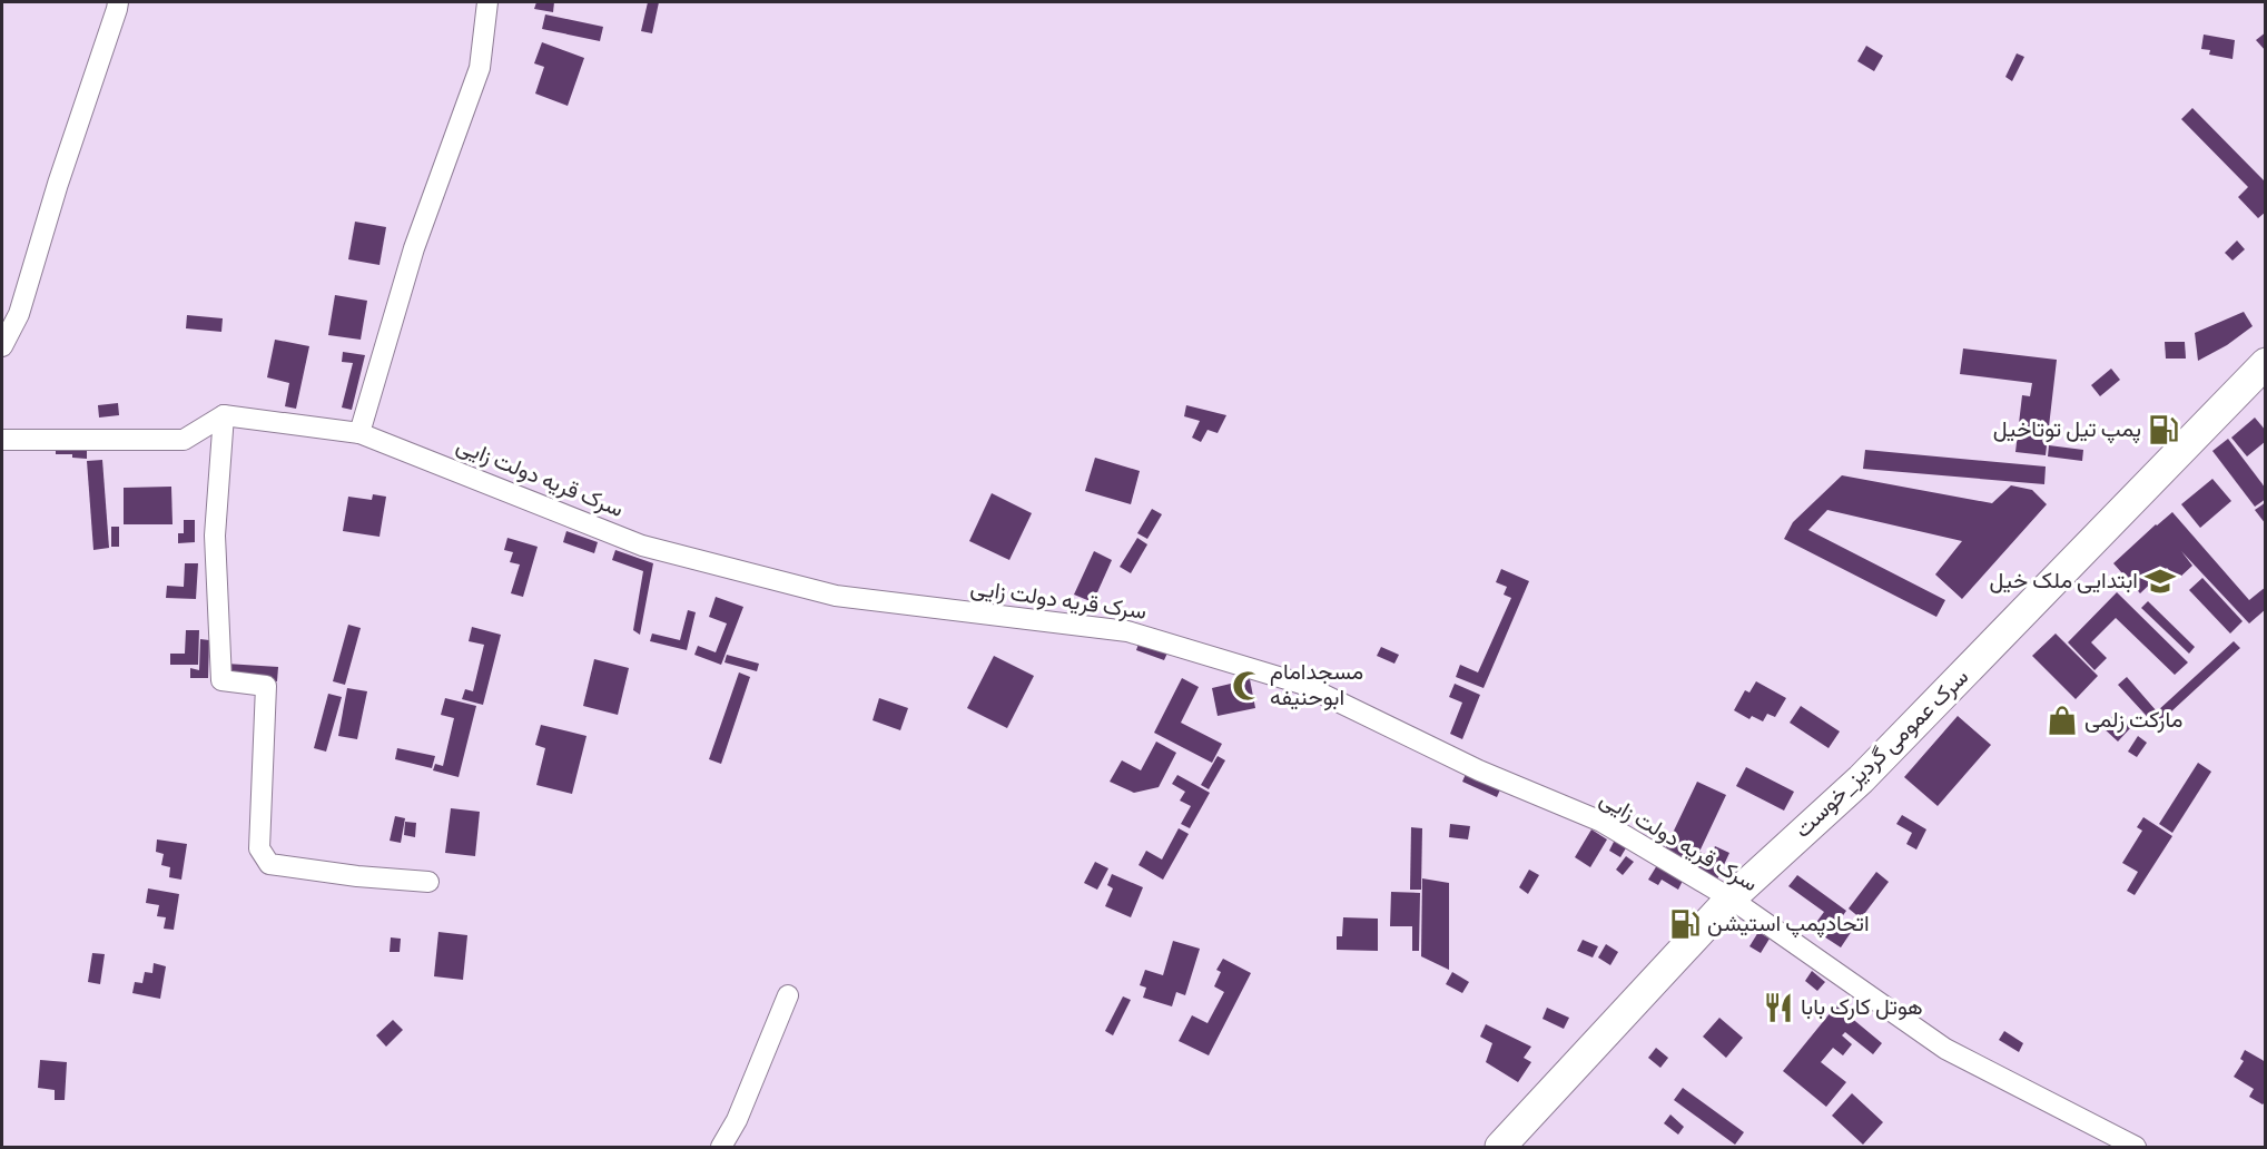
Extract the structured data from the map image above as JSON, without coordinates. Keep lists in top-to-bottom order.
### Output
{
  "streets": {
    "highway": ["سرک عمومی گردیز_خوست"],
    "street": ["سرک قریه دولت زایی"]
  },
  "crossings": [
    ["سرک قریه دولت زایی", "سرک عمومی گردیز_خوست"]
  ],
  "places": {
    "fuel station": ["پمپ تیل توتاخیل", "اتحادپمپ استیشن"],
    "school or university": ["ابتدایی ملک خیل"],
    "mosque": ["مسجدامام ابوحنیفه"],
    "shop": ["مارکت زلمی"],
    "restaurant": ["هوتل کارک بابا"]
  }
}
